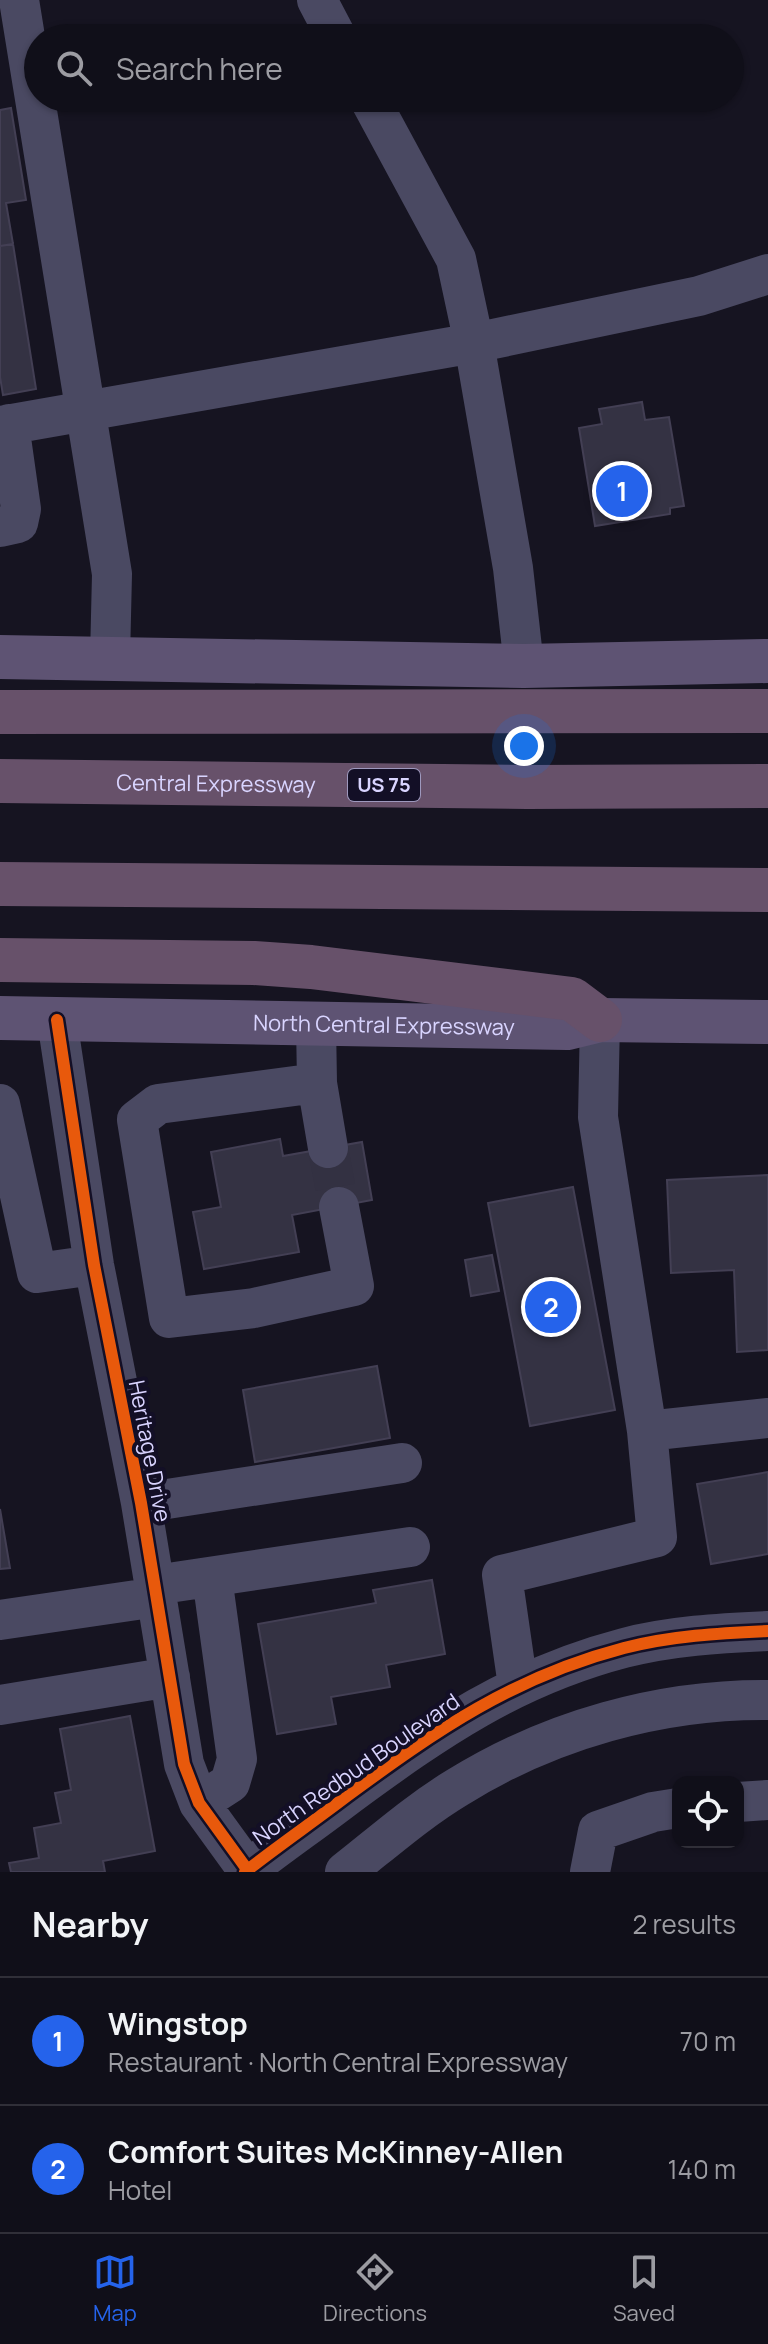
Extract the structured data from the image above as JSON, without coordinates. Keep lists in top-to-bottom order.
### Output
{
  "streets": {
    "highway": ["Central Expressway", "US 75"],
    "main road": ["North Central Expressway"],
    "street": ["Heritage Drive", "North Redbud Boulevard"]
  },
  "crossings": [
    ["North Central Expressway", "Heritage Drive"],
    ["Heritage Drive", "North Redbud Boulevard"]
  ],
  "page": {
    "search": "Search here",
    "pins": ["1", "2"],
    "heading": ["Nearby", "2 results"],
    "list": [
      {
        "mark": "1",
        "name": "Wingstop",
        "note": "Restaurant · North Central Expressway",
        "value": "70 m"
      },
      {
        "mark": "2",
        "name": "Comfort Suites McKinney-Allen",
        "note": "Hotel",
        "value": "140 m"
      }
    ],
    "nav": ["Map", "Directions", "Saved"]
  }
}
